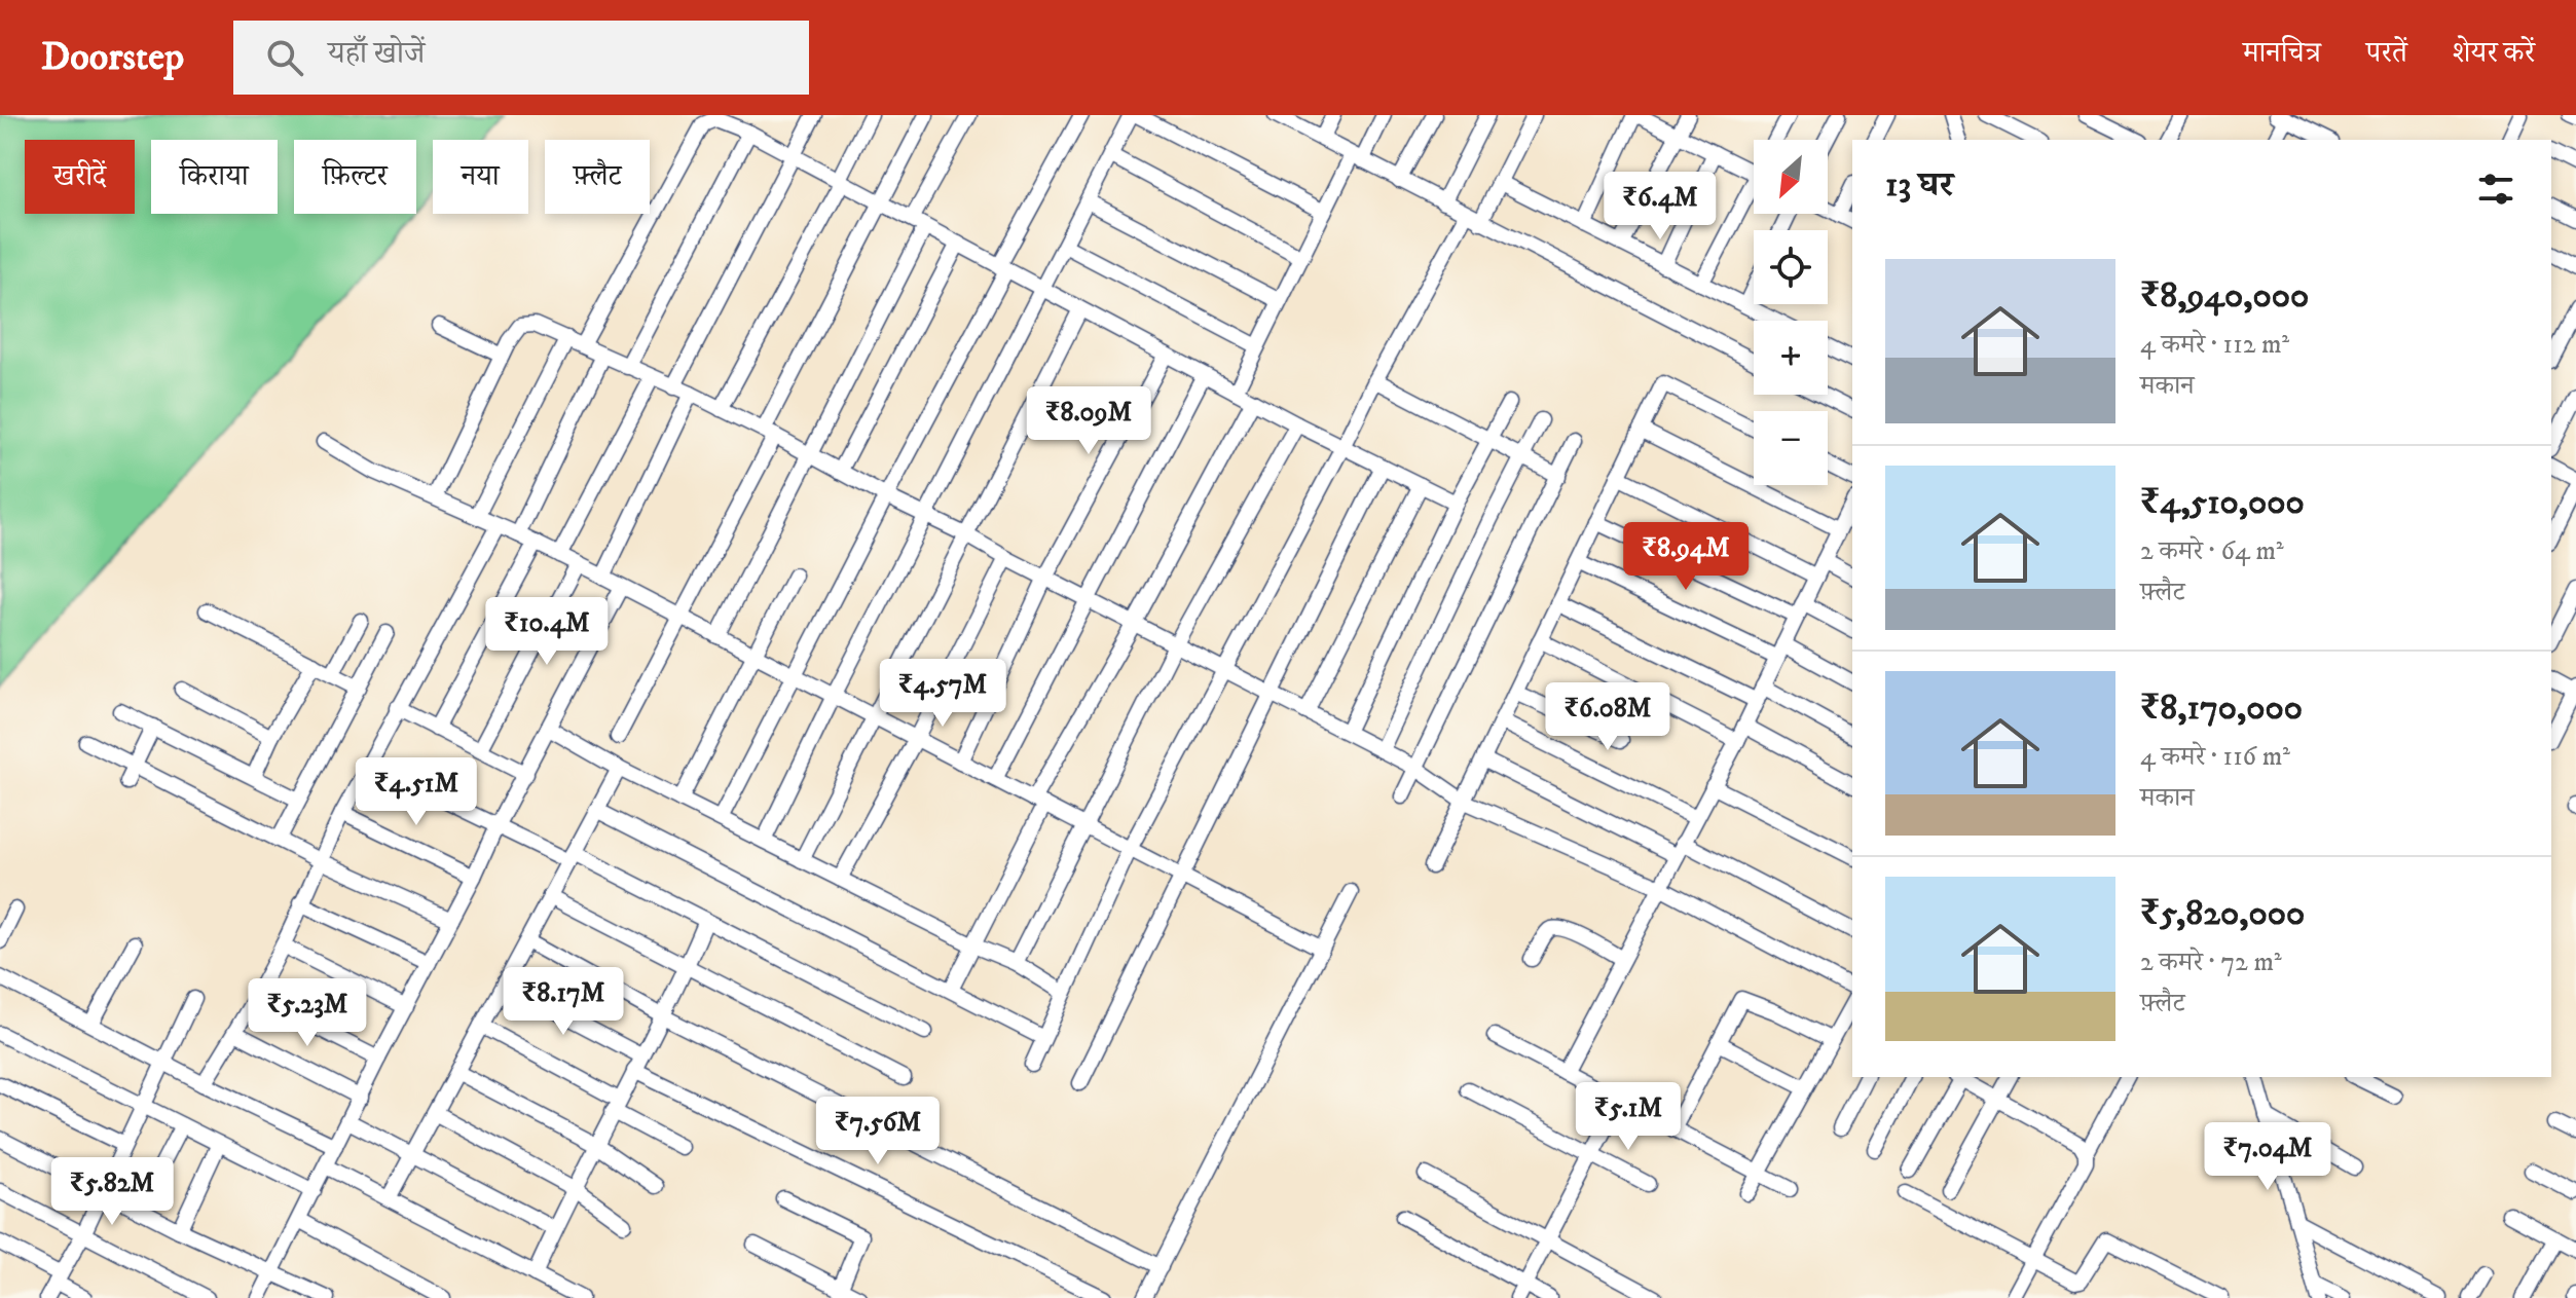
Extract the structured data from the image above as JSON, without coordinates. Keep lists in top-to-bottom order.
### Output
{
  "north": "bottom left",
  "page": {
    "header": "Doorstep",
    "search": "यहाँ खोजें",
    "nav": ["मानचित्र", "परतें", "शेयर करें"],
    "map_buttons": ["+", "−"],
    "chip": [
      "खरीदें",
      "किराया",
      "फ़िल्टर",
      "नया",
      "फ़्लैट"
    ],
    "heading": "13 घर",
    "price": [
      "₹6.4M",
      "₹8.09M",
      "₹8.94M",
      "₹10.4M",
      "₹4.57M",
      "₹6.08M",
      "₹4.51M",
      "₹8.17M",
      "₹5.23M",
      "₹5.1M",
      "₹7.56M",
      "₹7.04M",
      "₹5.82M"
    ],
    "list": [
      {
        "name": "₹8,940,000",
        "note": "4 कमरे · 112 m² · मकान"
      },
      {
        "name": "₹4,510,000",
        "note": "2 कमरे · 64 m² · फ़्लैट"
      },
      {
        "name": "₹8,170,000",
        "note": "4 कमरे · 116 m² · मकान"
      },
      {
        "name": "₹5,820,000",
        "note": "2 कमरे · 72 m² · फ़्लैट"
      }
    ]
  }
}
